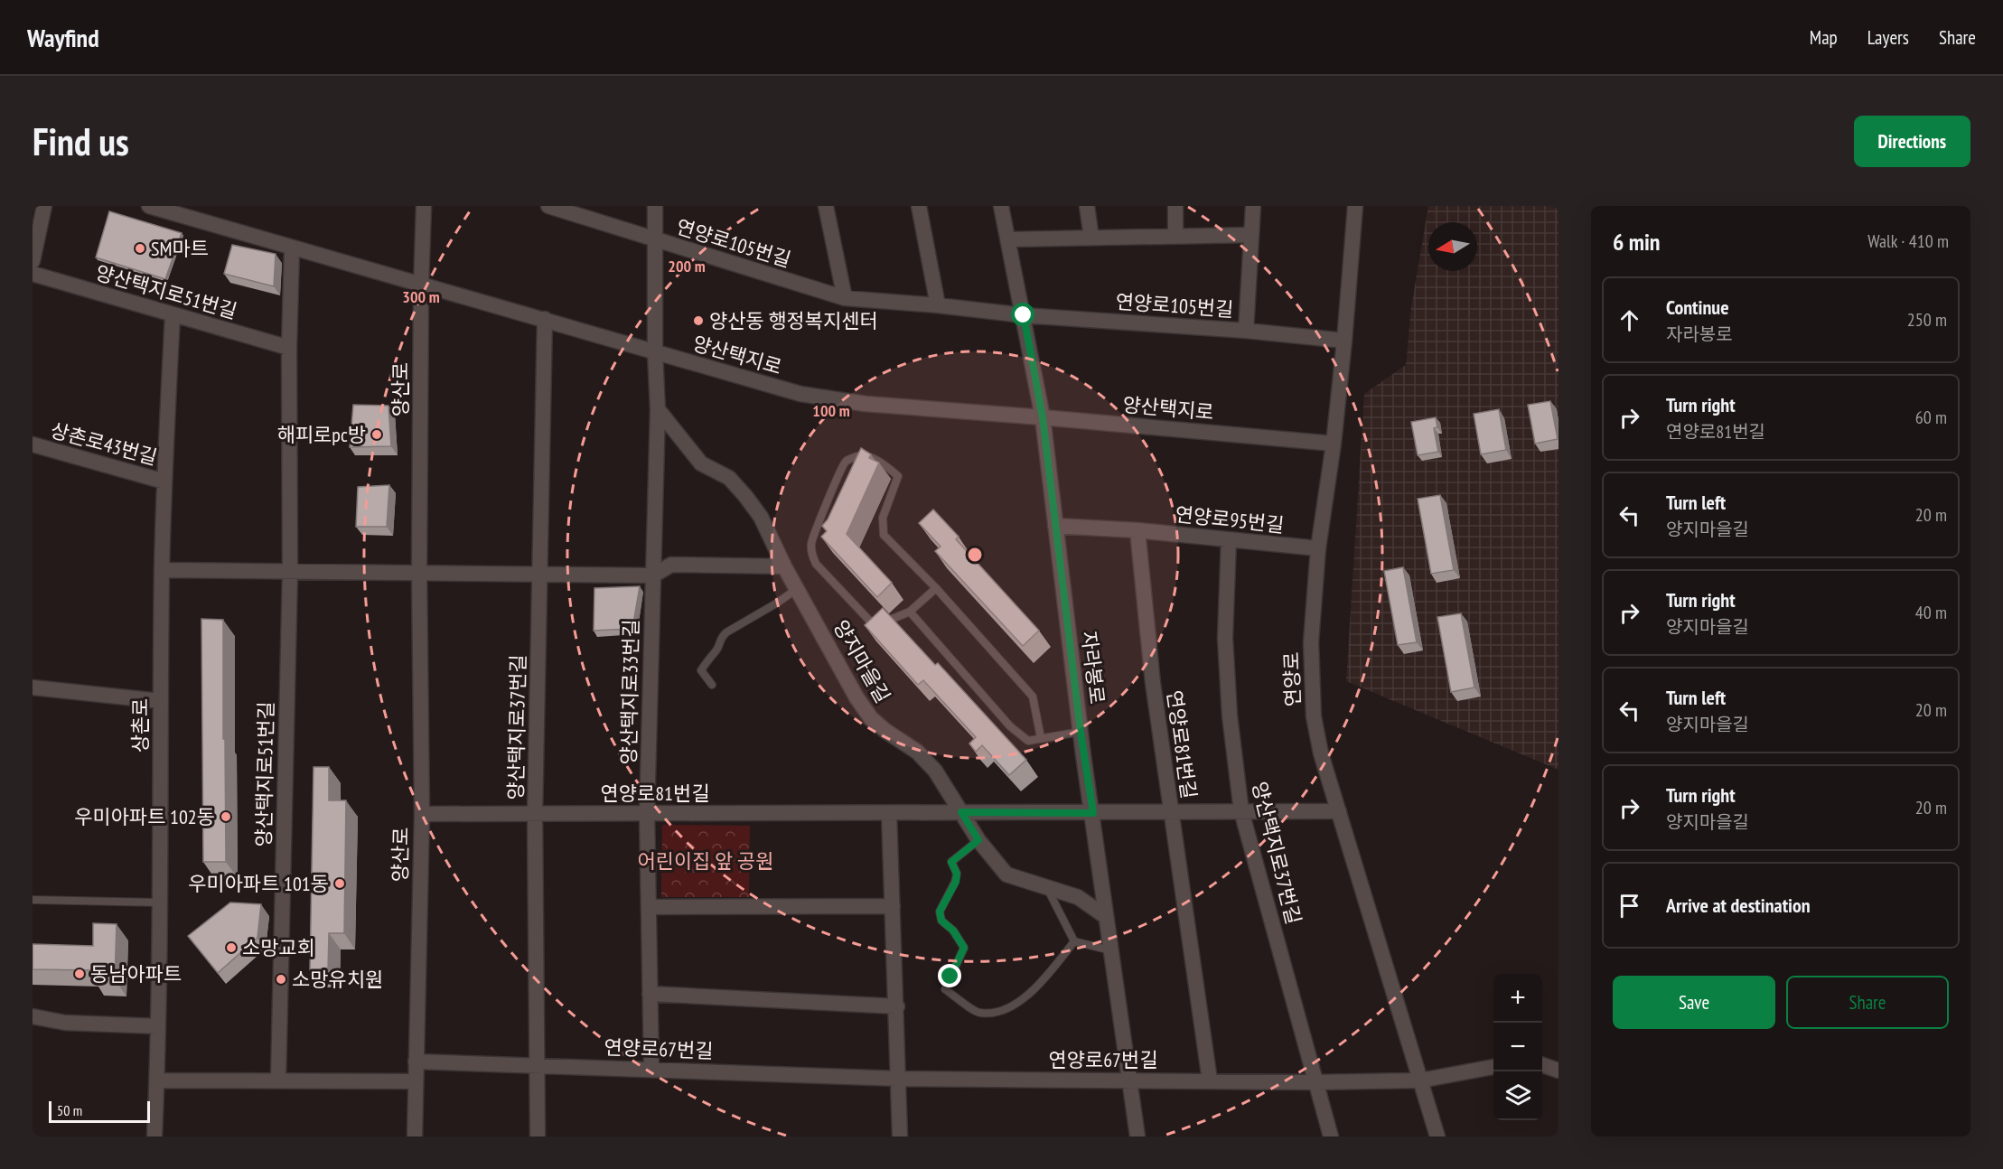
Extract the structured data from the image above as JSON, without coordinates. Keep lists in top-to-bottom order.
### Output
{
  "streets": {
    "street": [
      "연양로105번길",
      "양산택지로51번길",
      "양산택지로",
      "양산로",
      "상촌로43번길",
      "연양로95번길",
      "양지마을길",
      "자라봉로",
      "연양로",
      "양산택지로33번길",
      "상촌로",
      "양산택지로37번길",
      "연양로81번길",
      "연양로67번길"
    ]
  },
  "crossings": [
    ["연양로105번길", "자라봉로"],
    ["연양로105번길", "연양로"],
    ["연양로105번길", "양산택지로33번길"],
    ["양산택지로51번길", "양산택지로"],
    ["양산택지로51번길", "상촌로"],
    ["양산택지로", "양산로"],
    ["양산택지로", "자라봉로"],
    ["양산택지로", "연양로"],
    ["양산택지로", "양산택지로33번길"],
    ["양산택지로", "양산택지로37번길"],
    ["양산로", "연양로81번길"],
    ["양산로", "연양로67번길"],
    ["상촌로43번길", "상촌로"],
    ["연양로95번길", "자라봉로"],
    ["연양로95번길", "연양로"],
    ["연양로95번길", "양산택지로37번길"],
    ["연양로95번길", "연양로81번길"],
    ["양지마을길", "자라봉로"],
    ["양지마을길", "양산택지로33번길"],
    ["양지마을길", "연양로81번길"],
    ["자라봉로", "연양로81번길"],
    ["자라봉로", "연양로67번길"],
    ["연양로", "연양로81번길"],
    ["연양로", "연양로67번길"],
    ["양산택지로33번길", "연양로81번길"],
    ["양산택지로33번길", "연양로67번길"],
    ["양산택지로37번길", "연양로81번길"],
    ["양산택지로37번길", "연양로67번길"],
    ["연양로81번길", "연양로67번길"]
  ],
  "parks": ["어린이집 앞 공원"],
  "places": [
    "SM마트",
    "양산동 행정복지센터",
    "해피로pc방",
    "우미아파트 102동",
    "우미아파트 101동",
    "소망교회",
    "동남아파트",
    "소망유치원"
  ],
  "scale_bar": "50 m",
  "north": "left",
  "page": {
    "header": "Wayfind",
    "nav": ["Map", "Layers", "Share"],
    "buttons": [
      "Directions",
      ["Save", "Share"]
    ],
    "title": "Find us",
    "heading": ["6 min", "Walk · 410 m"],
    "list": [
      ["Continue", "자라봉로", "250 m"],
      ["Turn right", "연양로81번길", "60 m"],
      ["Turn left", "양지마을길", "20 m"],
      ["Turn right", "양지마을길", "40 m"],
      ["Turn left", "양지마을길", "20 m"],
      ["Turn right", "양지마을길", "20 m"],
      "Arrive at destination"
    ],
    "map_buttons": ["+", "−"],
    "scale": "50 m"
  },
  "rings": ["200 m", "300 m", "100 m"]
}
